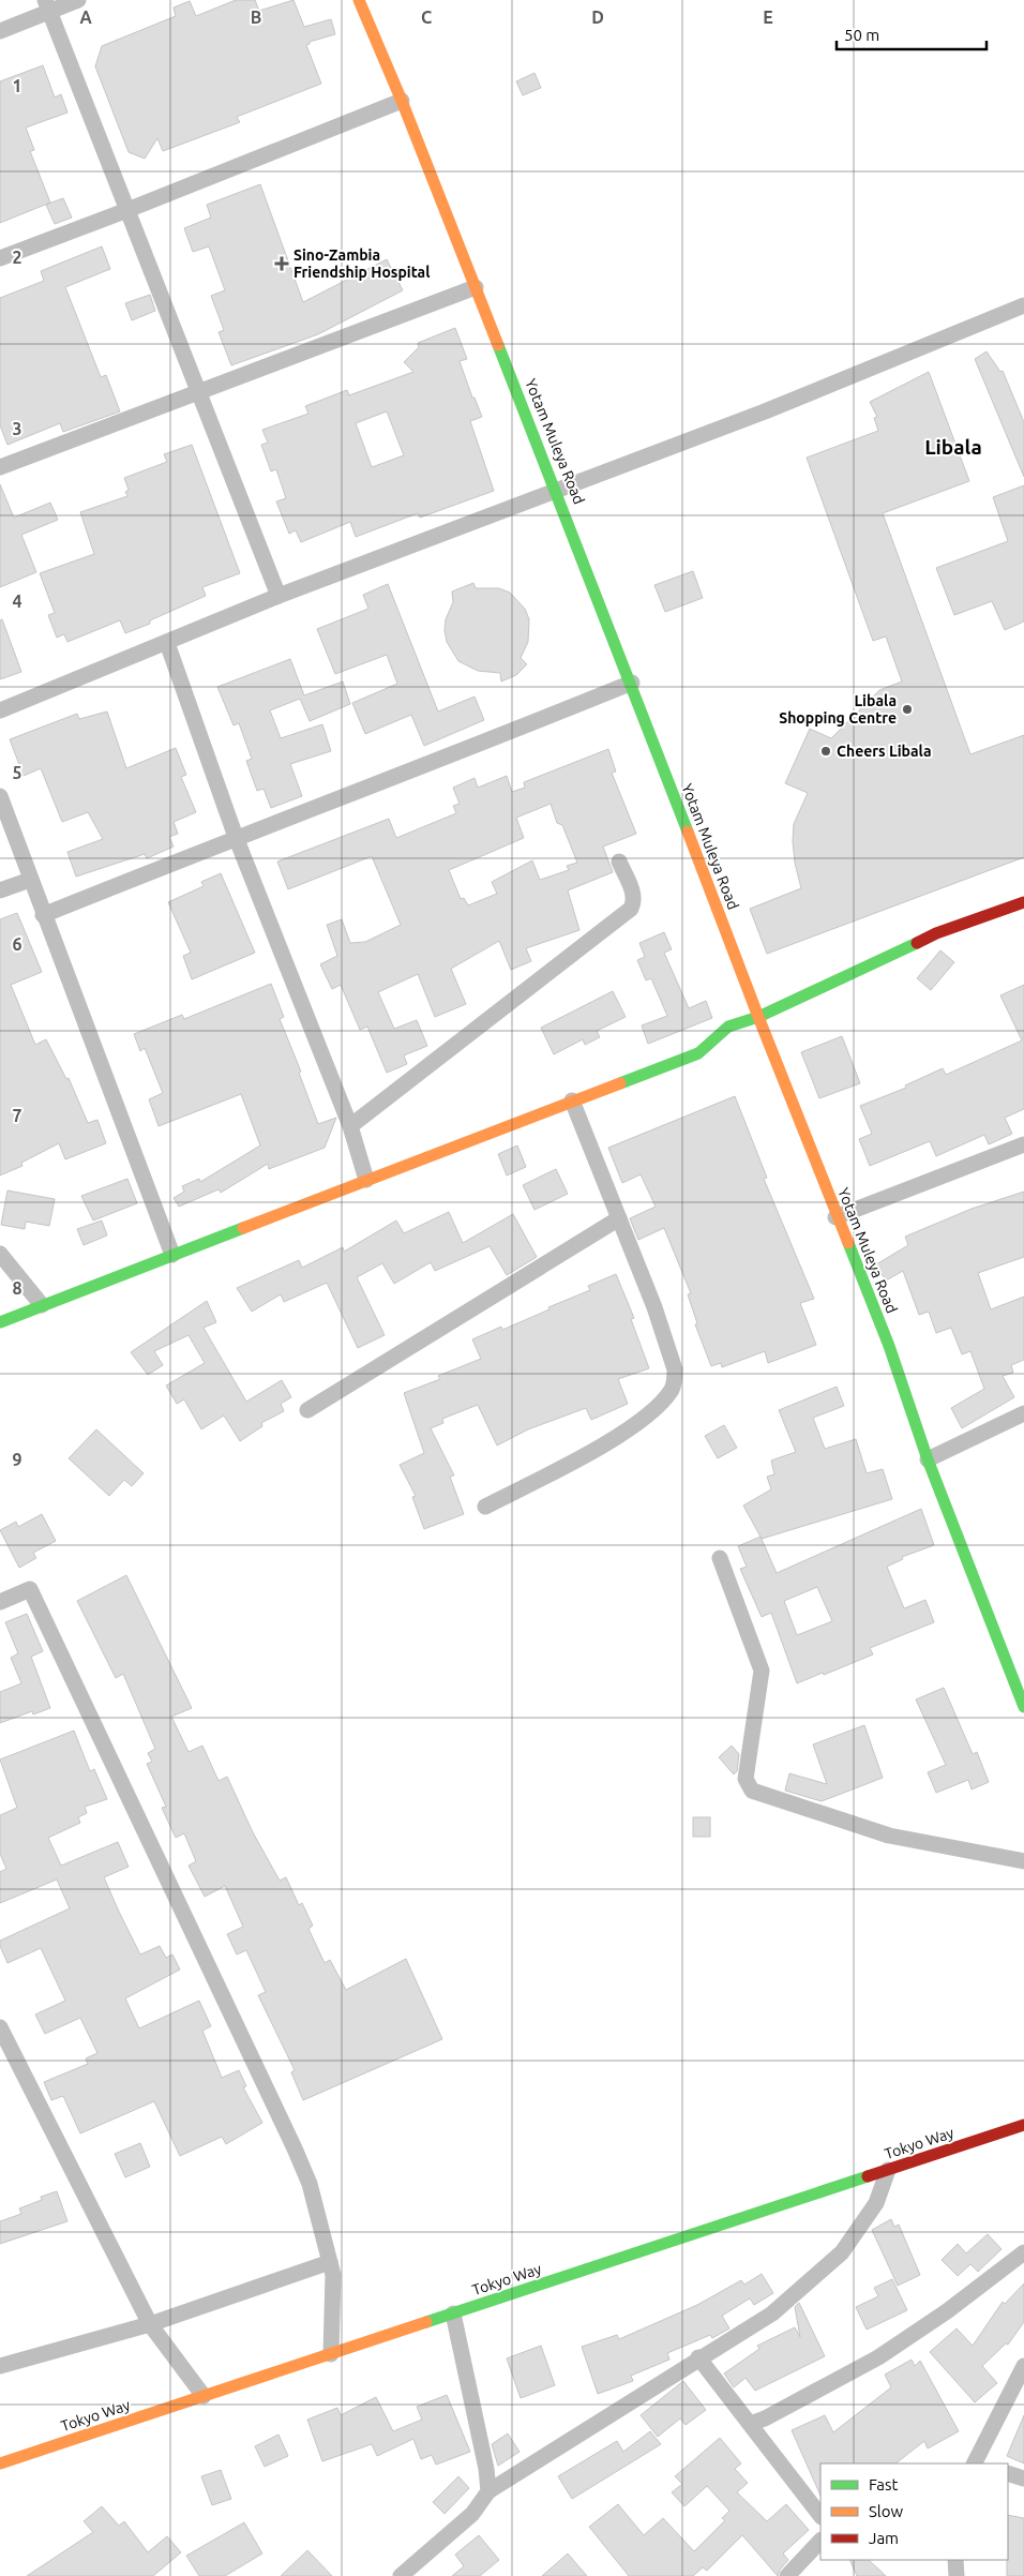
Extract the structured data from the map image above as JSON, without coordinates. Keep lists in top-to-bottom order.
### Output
{
  "streets": {
    "street": ["Yotam Muleya Road", "Tokyo Way"]
  },
  "districts": ["Libala"],
  "places": {
    "health": ["Sino-Zambia Friendship Hospital"],
    "other": ["Libala Shopping Centre", "Cheers Libala"]
  },
  "legend": ["Fast", "Slow", "Jam"],
  "scale_bar": "50 m",
  "grid": {
    "columns": [
      "A",
      "B",
      "C",
      "D",
      "E"
    ],
    "rows": [
      "1",
      "2",
      "3",
      "4",
      "5",
      "6",
      "7",
      "8",
      "9"
    ]
  }
}
